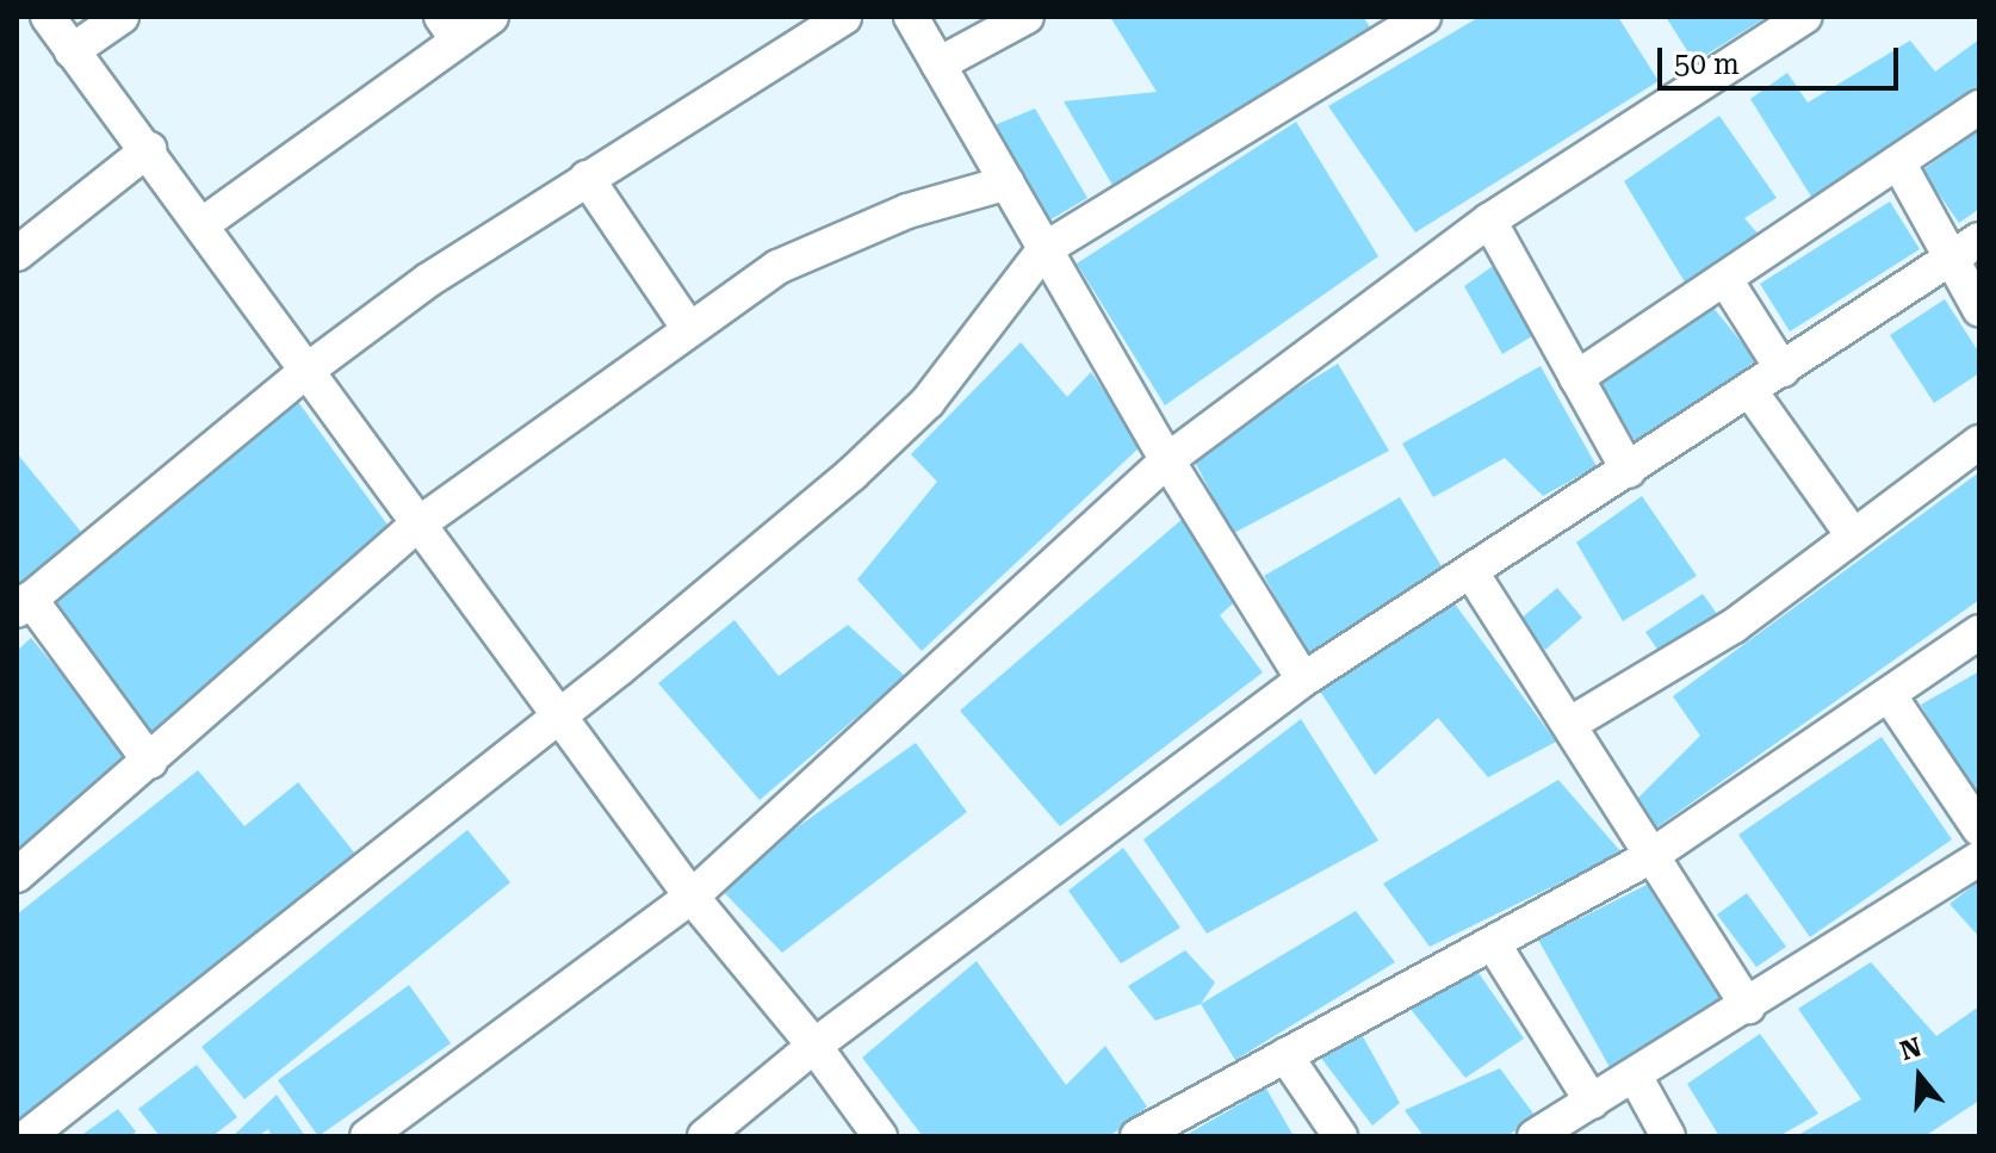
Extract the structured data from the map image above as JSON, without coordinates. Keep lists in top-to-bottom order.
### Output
{
  "scale_bar": "50 m",
  "north": "top"
}
